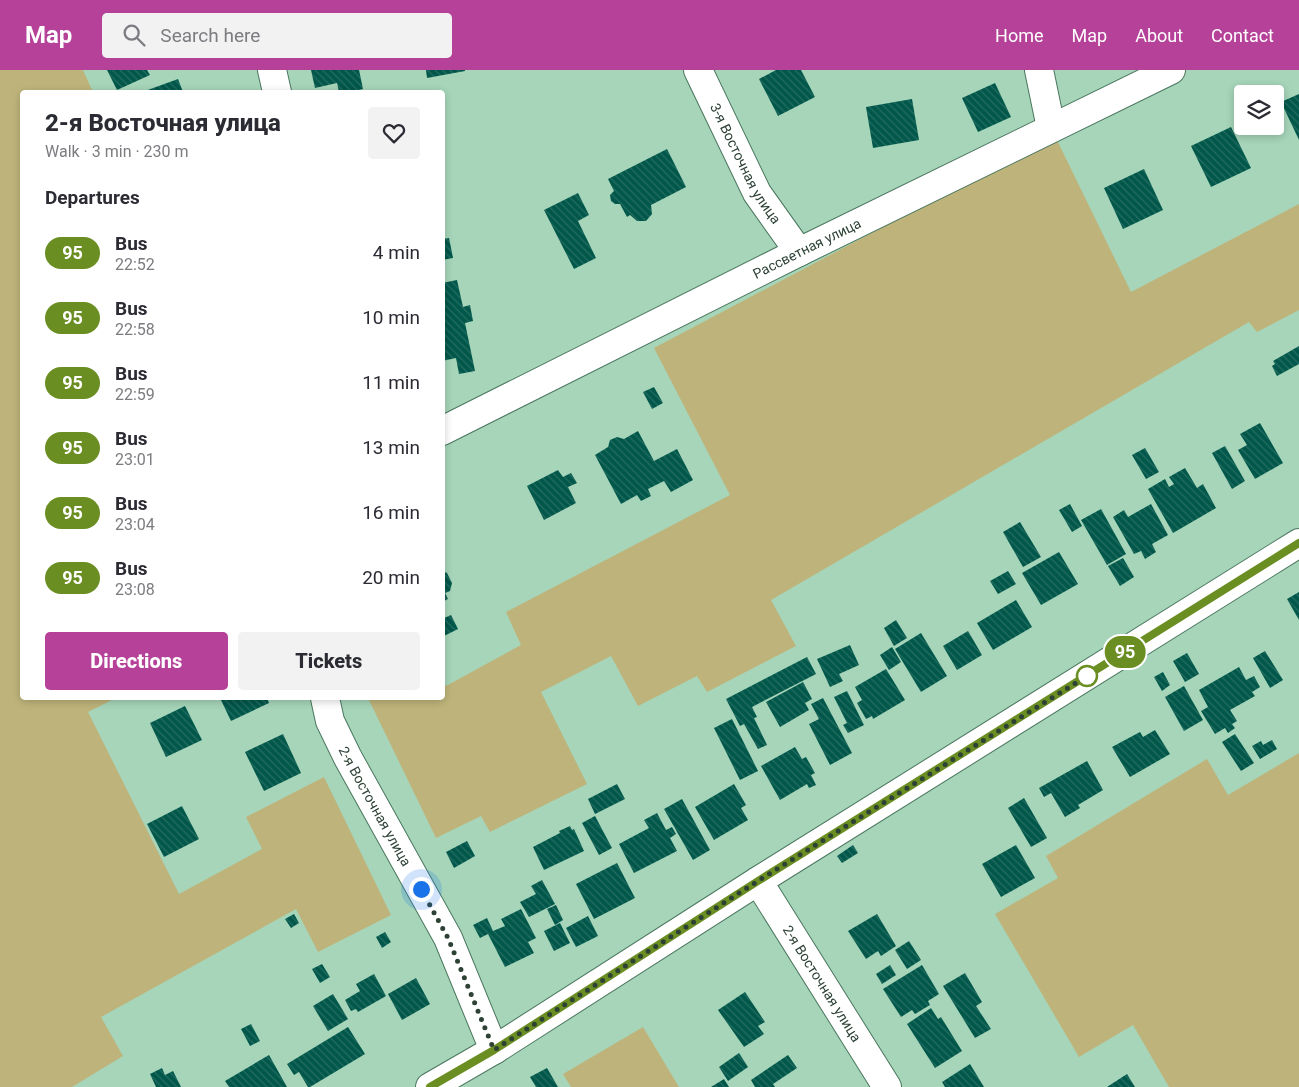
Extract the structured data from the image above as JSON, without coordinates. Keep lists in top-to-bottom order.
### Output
{
  "streets": {
    "street": ["3-я Восточная улица", "Рассветная улица", "2-я Восточная улица"]
  },
  "crossings": [
    ["3-я Восточная улица", "Рассветная улица"]
  ],
  "lines": ["bus line 95"],
  "page": {
    "header": "Map",
    "search": "Search here",
    "nav": [
      "Home",
      "Map",
      "About",
      "Contact"
    ],
    "on_map": "95",
    "heading": [
      ["2-я Восточная улица", "Walk · 3 min · 230 m"],
      "Departures"
    ],
    "list": [
      {
        "mark": "95",
        "name": "Bus",
        "note": "22:52",
        "value": "4 min"
      },
      {
        "mark": "95",
        "name": "Bus",
        "note": "22:58",
        "value": "10 min"
      },
      {
        "mark": "95",
        "name": "Bus",
        "note": "22:59",
        "value": "11 min"
      },
      {
        "mark": "95",
        "name": "Bus",
        "note": "23:01",
        "value": "13 min"
      },
      {
        "mark": "95",
        "name": "Bus",
        "note": "23:04",
        "value": "16 min"
      },
      {
        "mark": "95",
        "name": "Bus",
        "note": "23:08",
        "value": "20 min"
      }
    ],
    "buttons": ["Directions", "Tickets"]
  }
}
